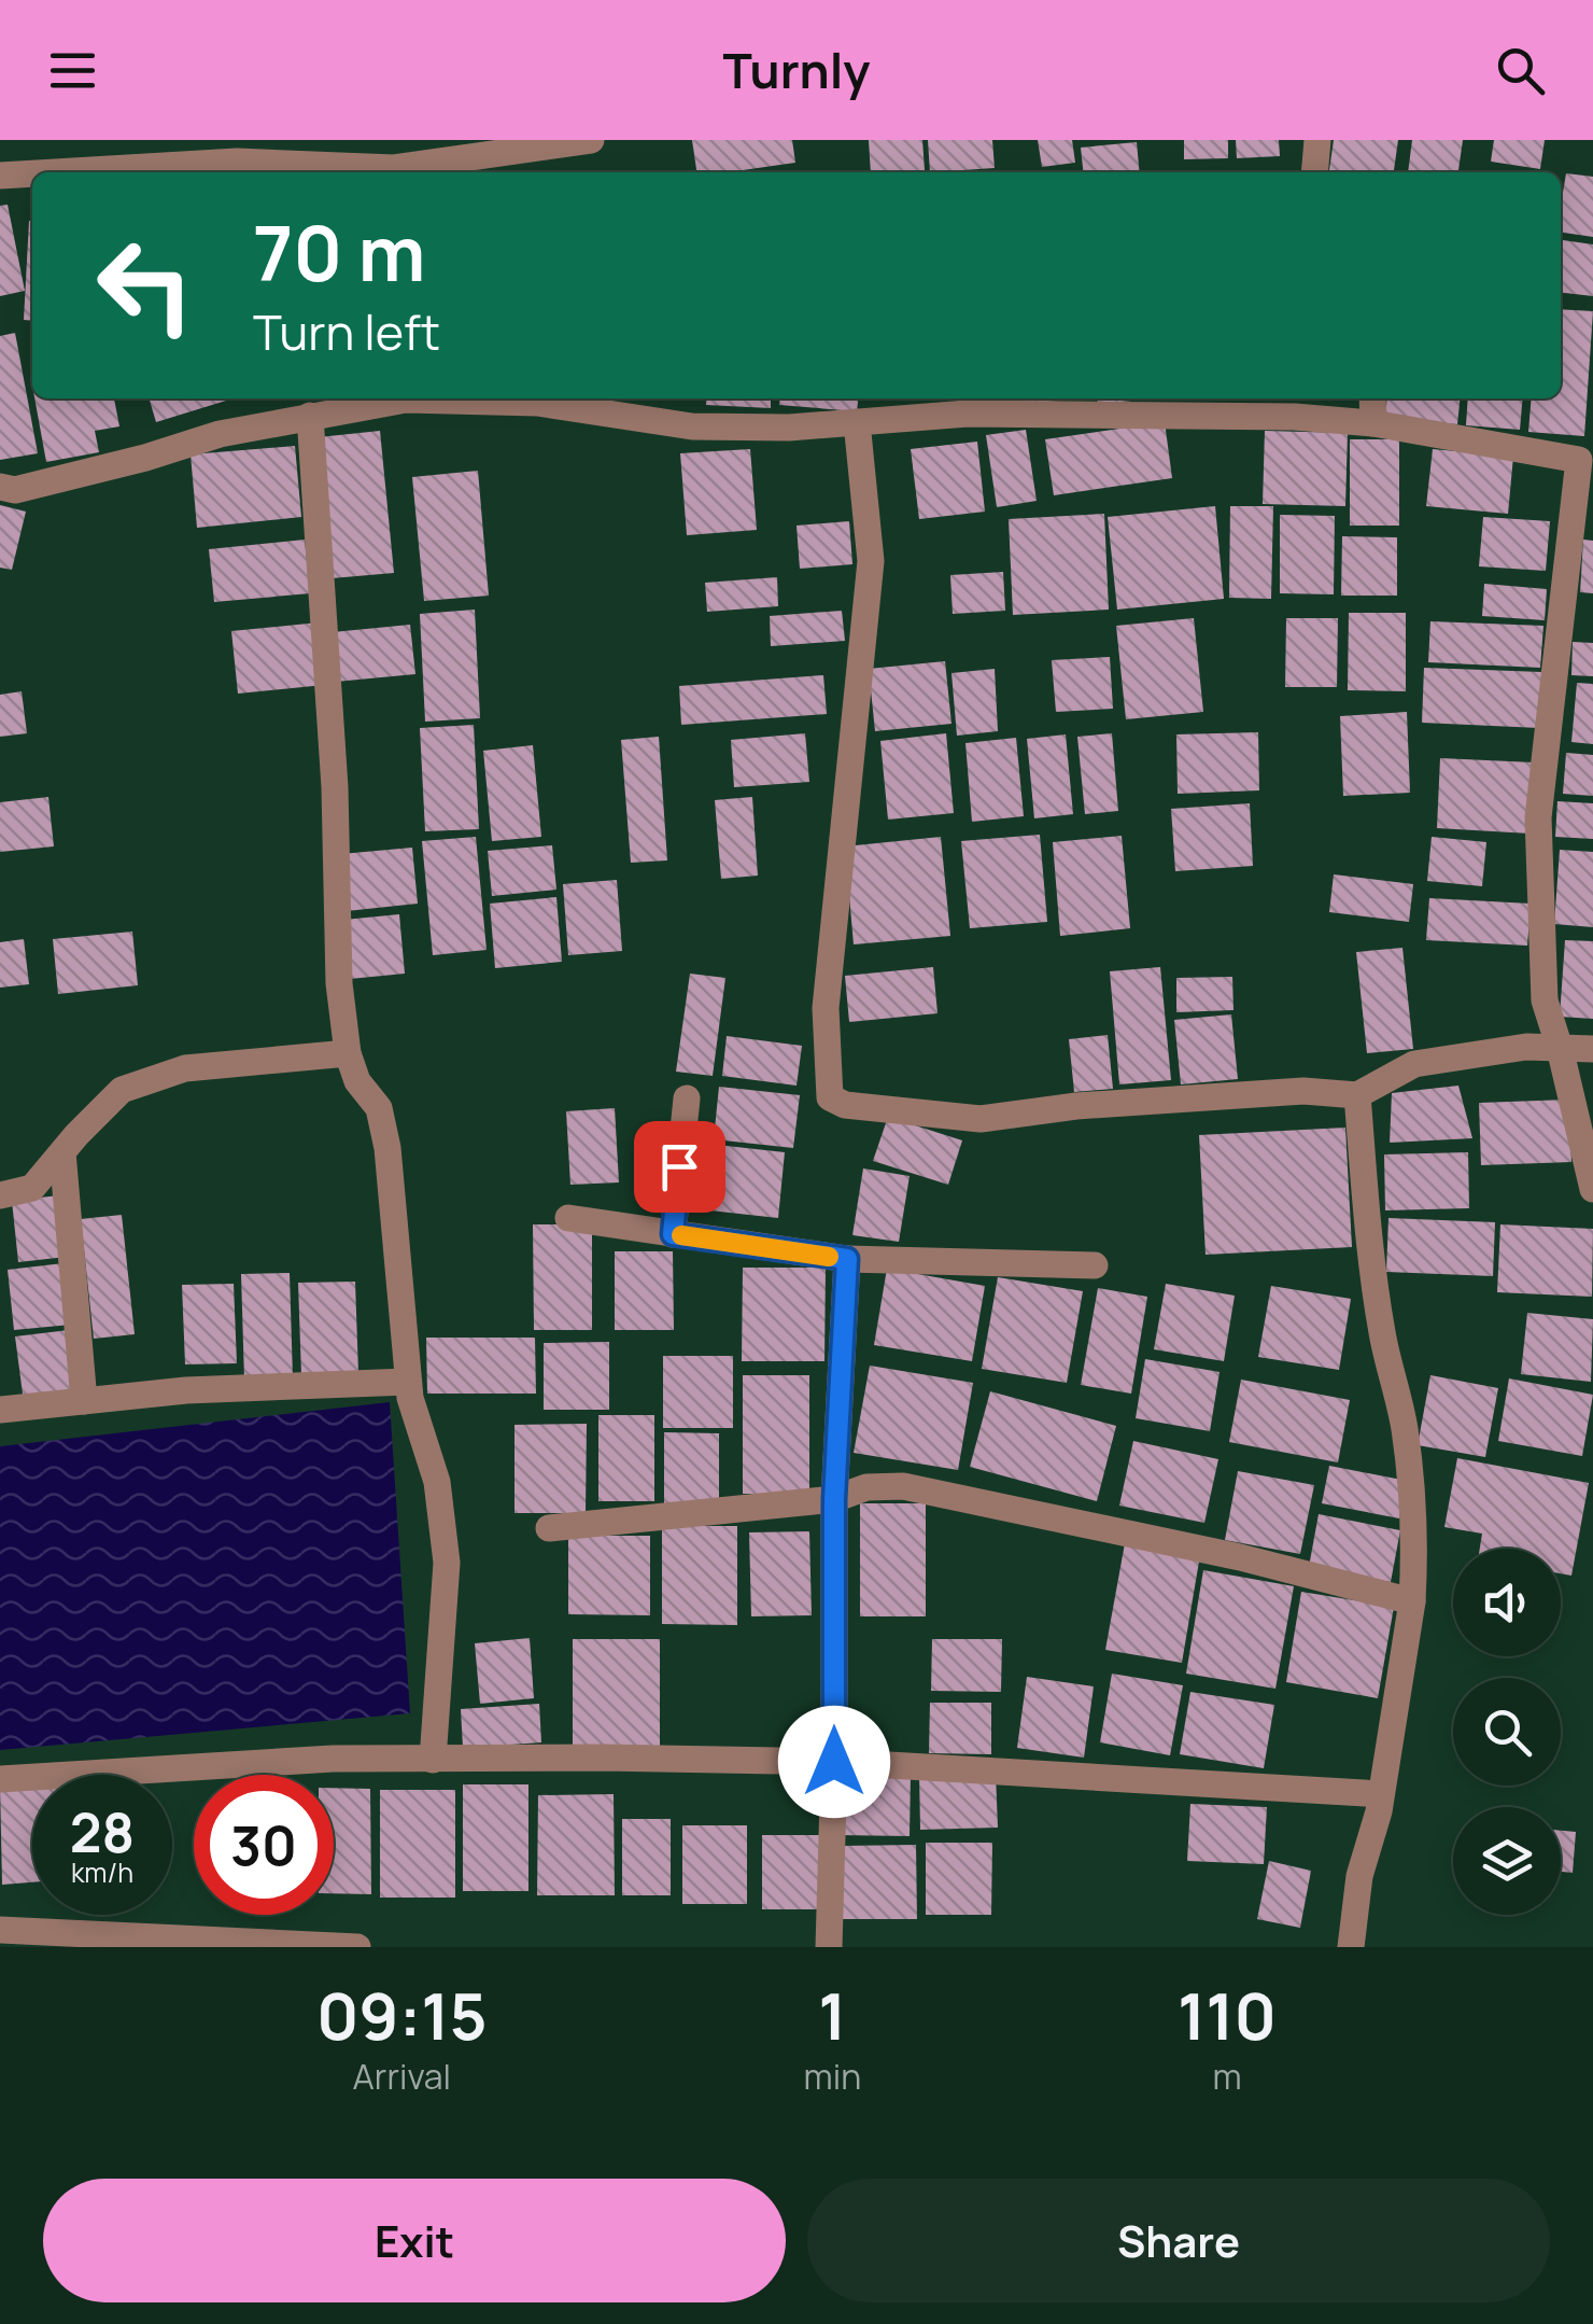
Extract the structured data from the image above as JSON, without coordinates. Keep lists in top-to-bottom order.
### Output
{
  "page": {
    "header": "Turnly",
    "turn": ["70 m", "Turn left"],
    "speed": "28 km/h",
    "limit": "30",
    "eta": [
      "09:15",
      "Arrival",
      "1",
      "min",
      "110",
      "m"
    ],
    "buttons": ["Exit", "Share"]
  }
}
